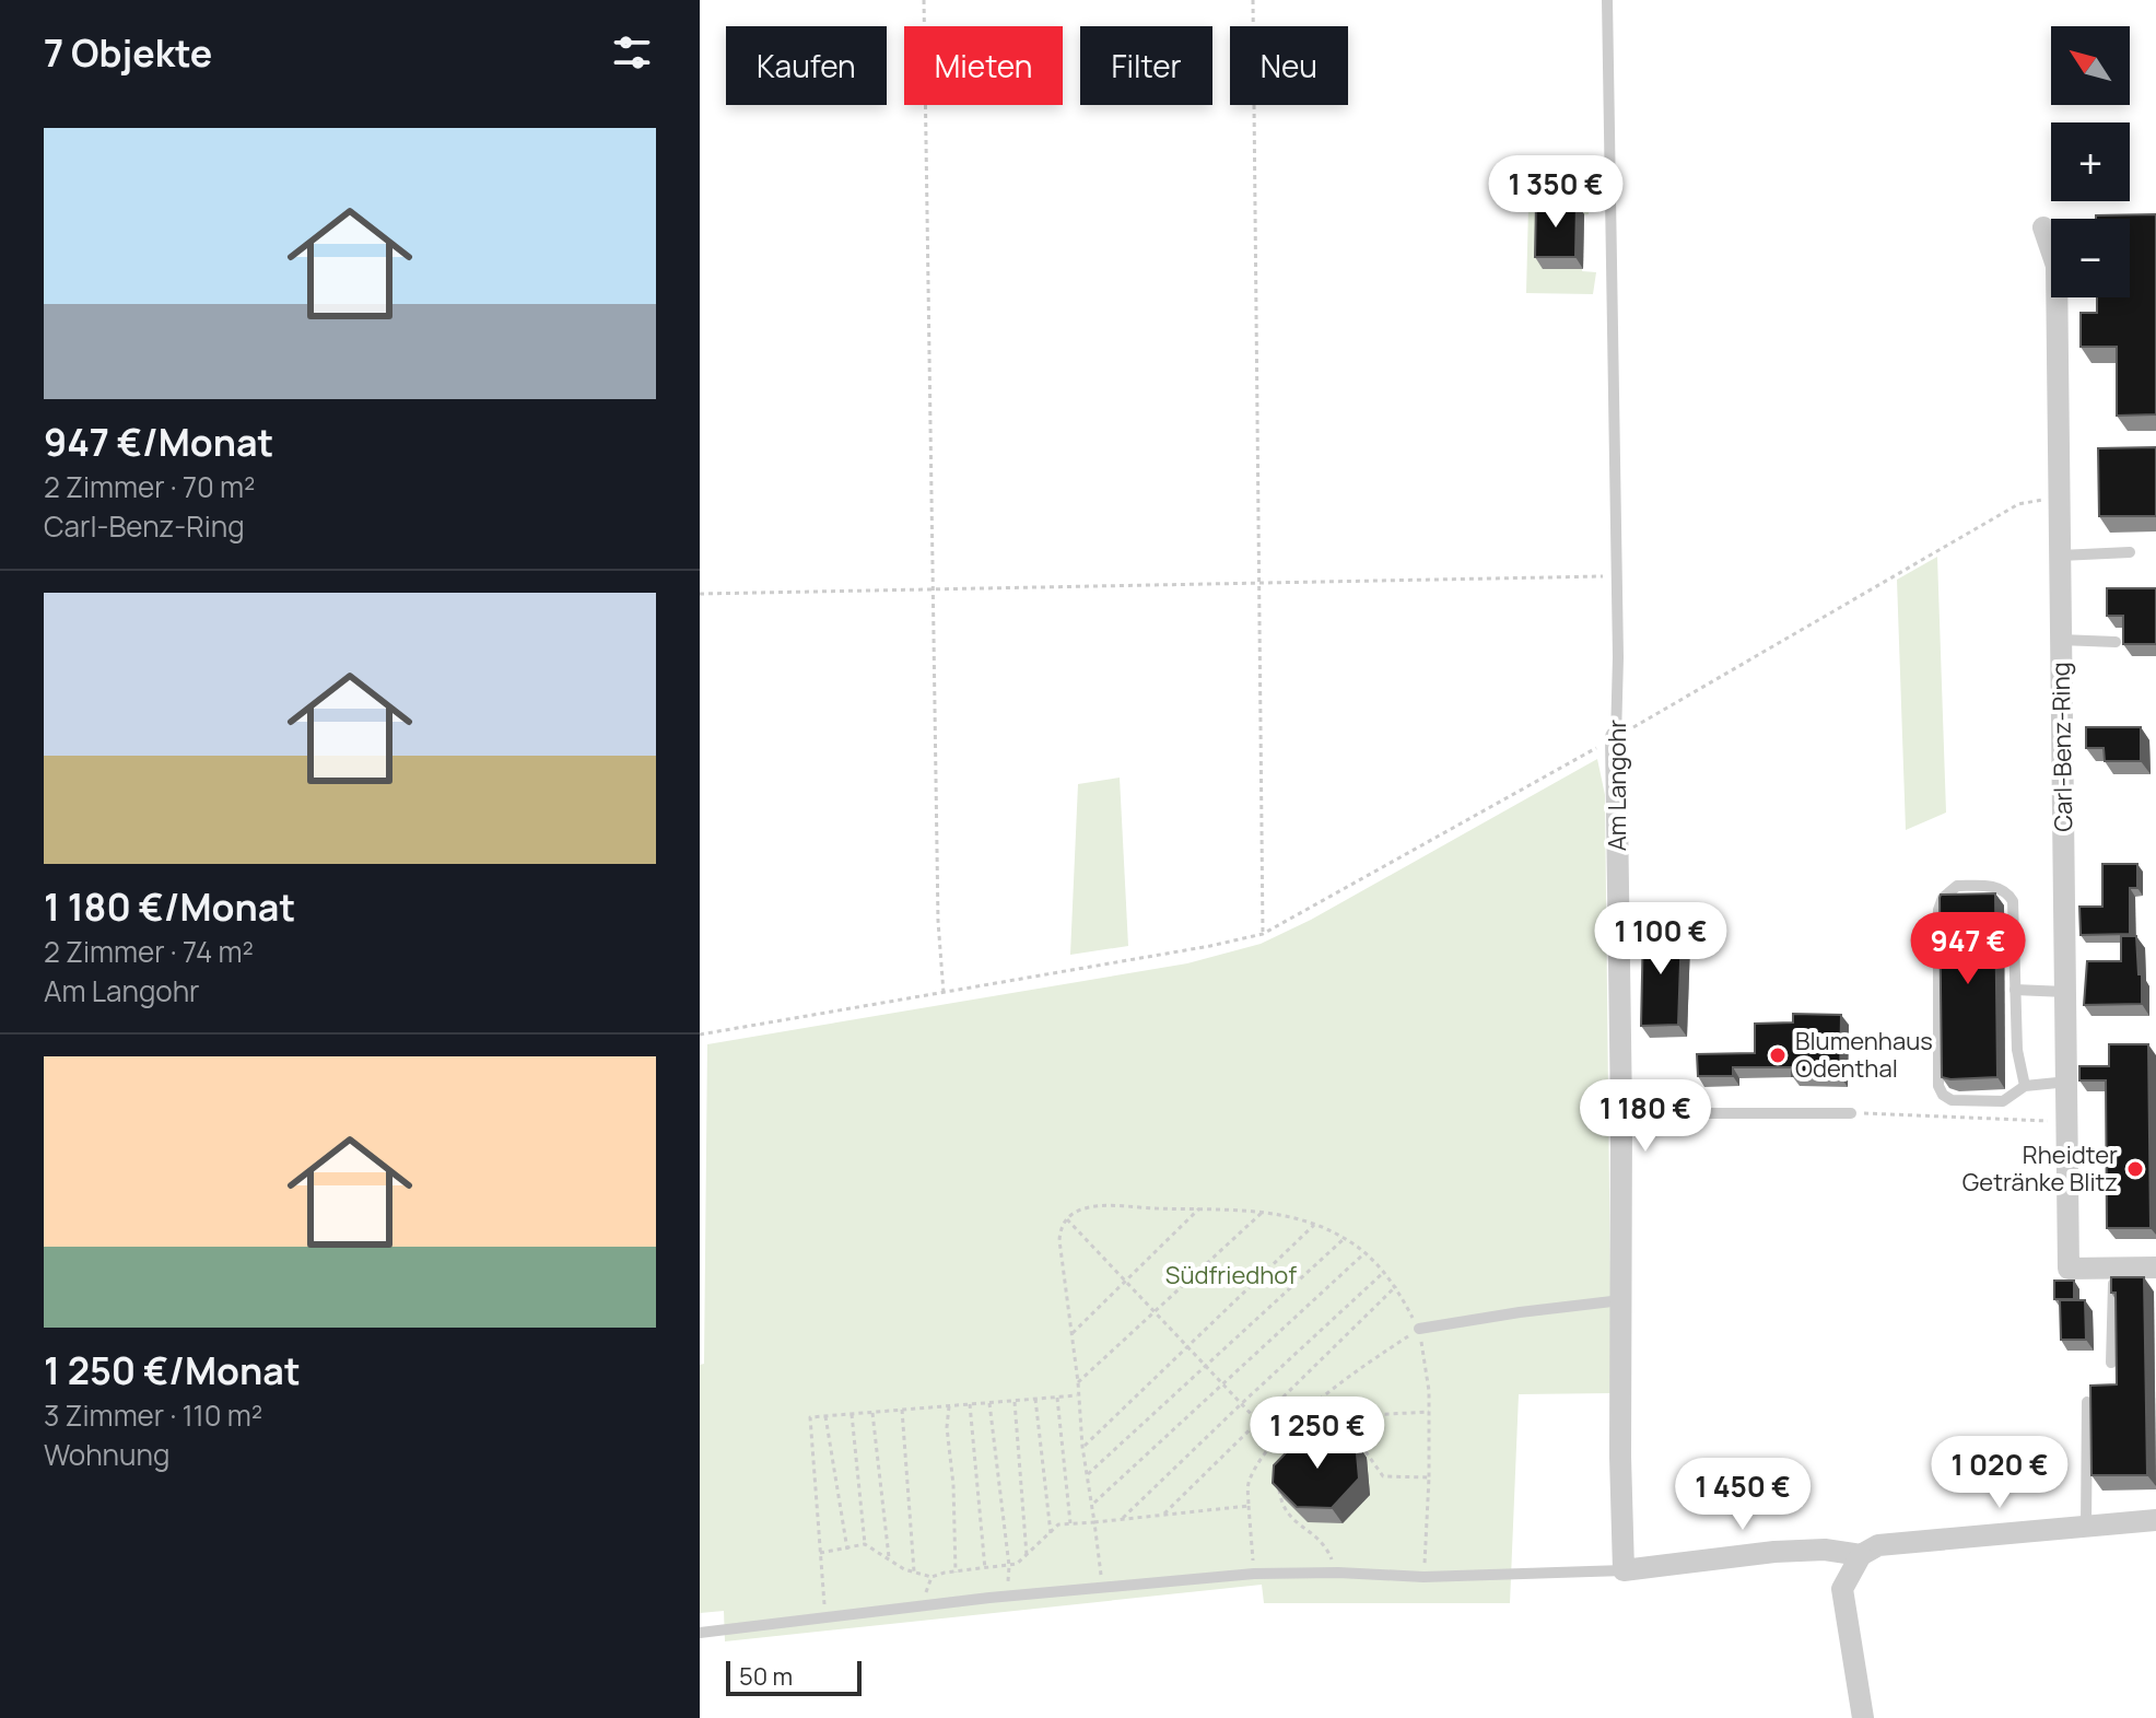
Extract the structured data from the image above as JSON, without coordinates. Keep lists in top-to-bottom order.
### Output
{
  "streets": {
    "street": ["Carl-Benz-Ring", "Am Langohr"]
  },
  "parks": ["Südfriedhof"],
  "places": ["Blumenhaus Odenthal", "Rheidter Getränke Blitz"],
  "scale_bar": "50 m",
  "north": "top left",
  "page": {
    "heading": "7 Objekte",
    "map_buttons": ["+", "−"],
    "chip": [
      "Kaufen",
      "Mieten",
      "Filter",
      "Neu"
    ],
    "list": [
      {
        "name": "947 €/Monat",
        "note": "2 Zimmer · 70 m² · Carl-Benz-Ring"
      },
      {
        "name": "1 180 €/Monat",
        "note": "2 Zimmer · 74 m² · Am Langohr"
      },
      {
        "name": "1 250 €/Monat",
        "note": "3 Zimmer · 110 m² · Wohnung"
      }
    ],
    "price": [
      "1 350 €",
      "1 100 €",
      "947 €",
      "1 180 €",
      "1 250 €",
      "1 020 €",
      "1 450 €"
    ],
    "scale": "50 m"
  }
}
